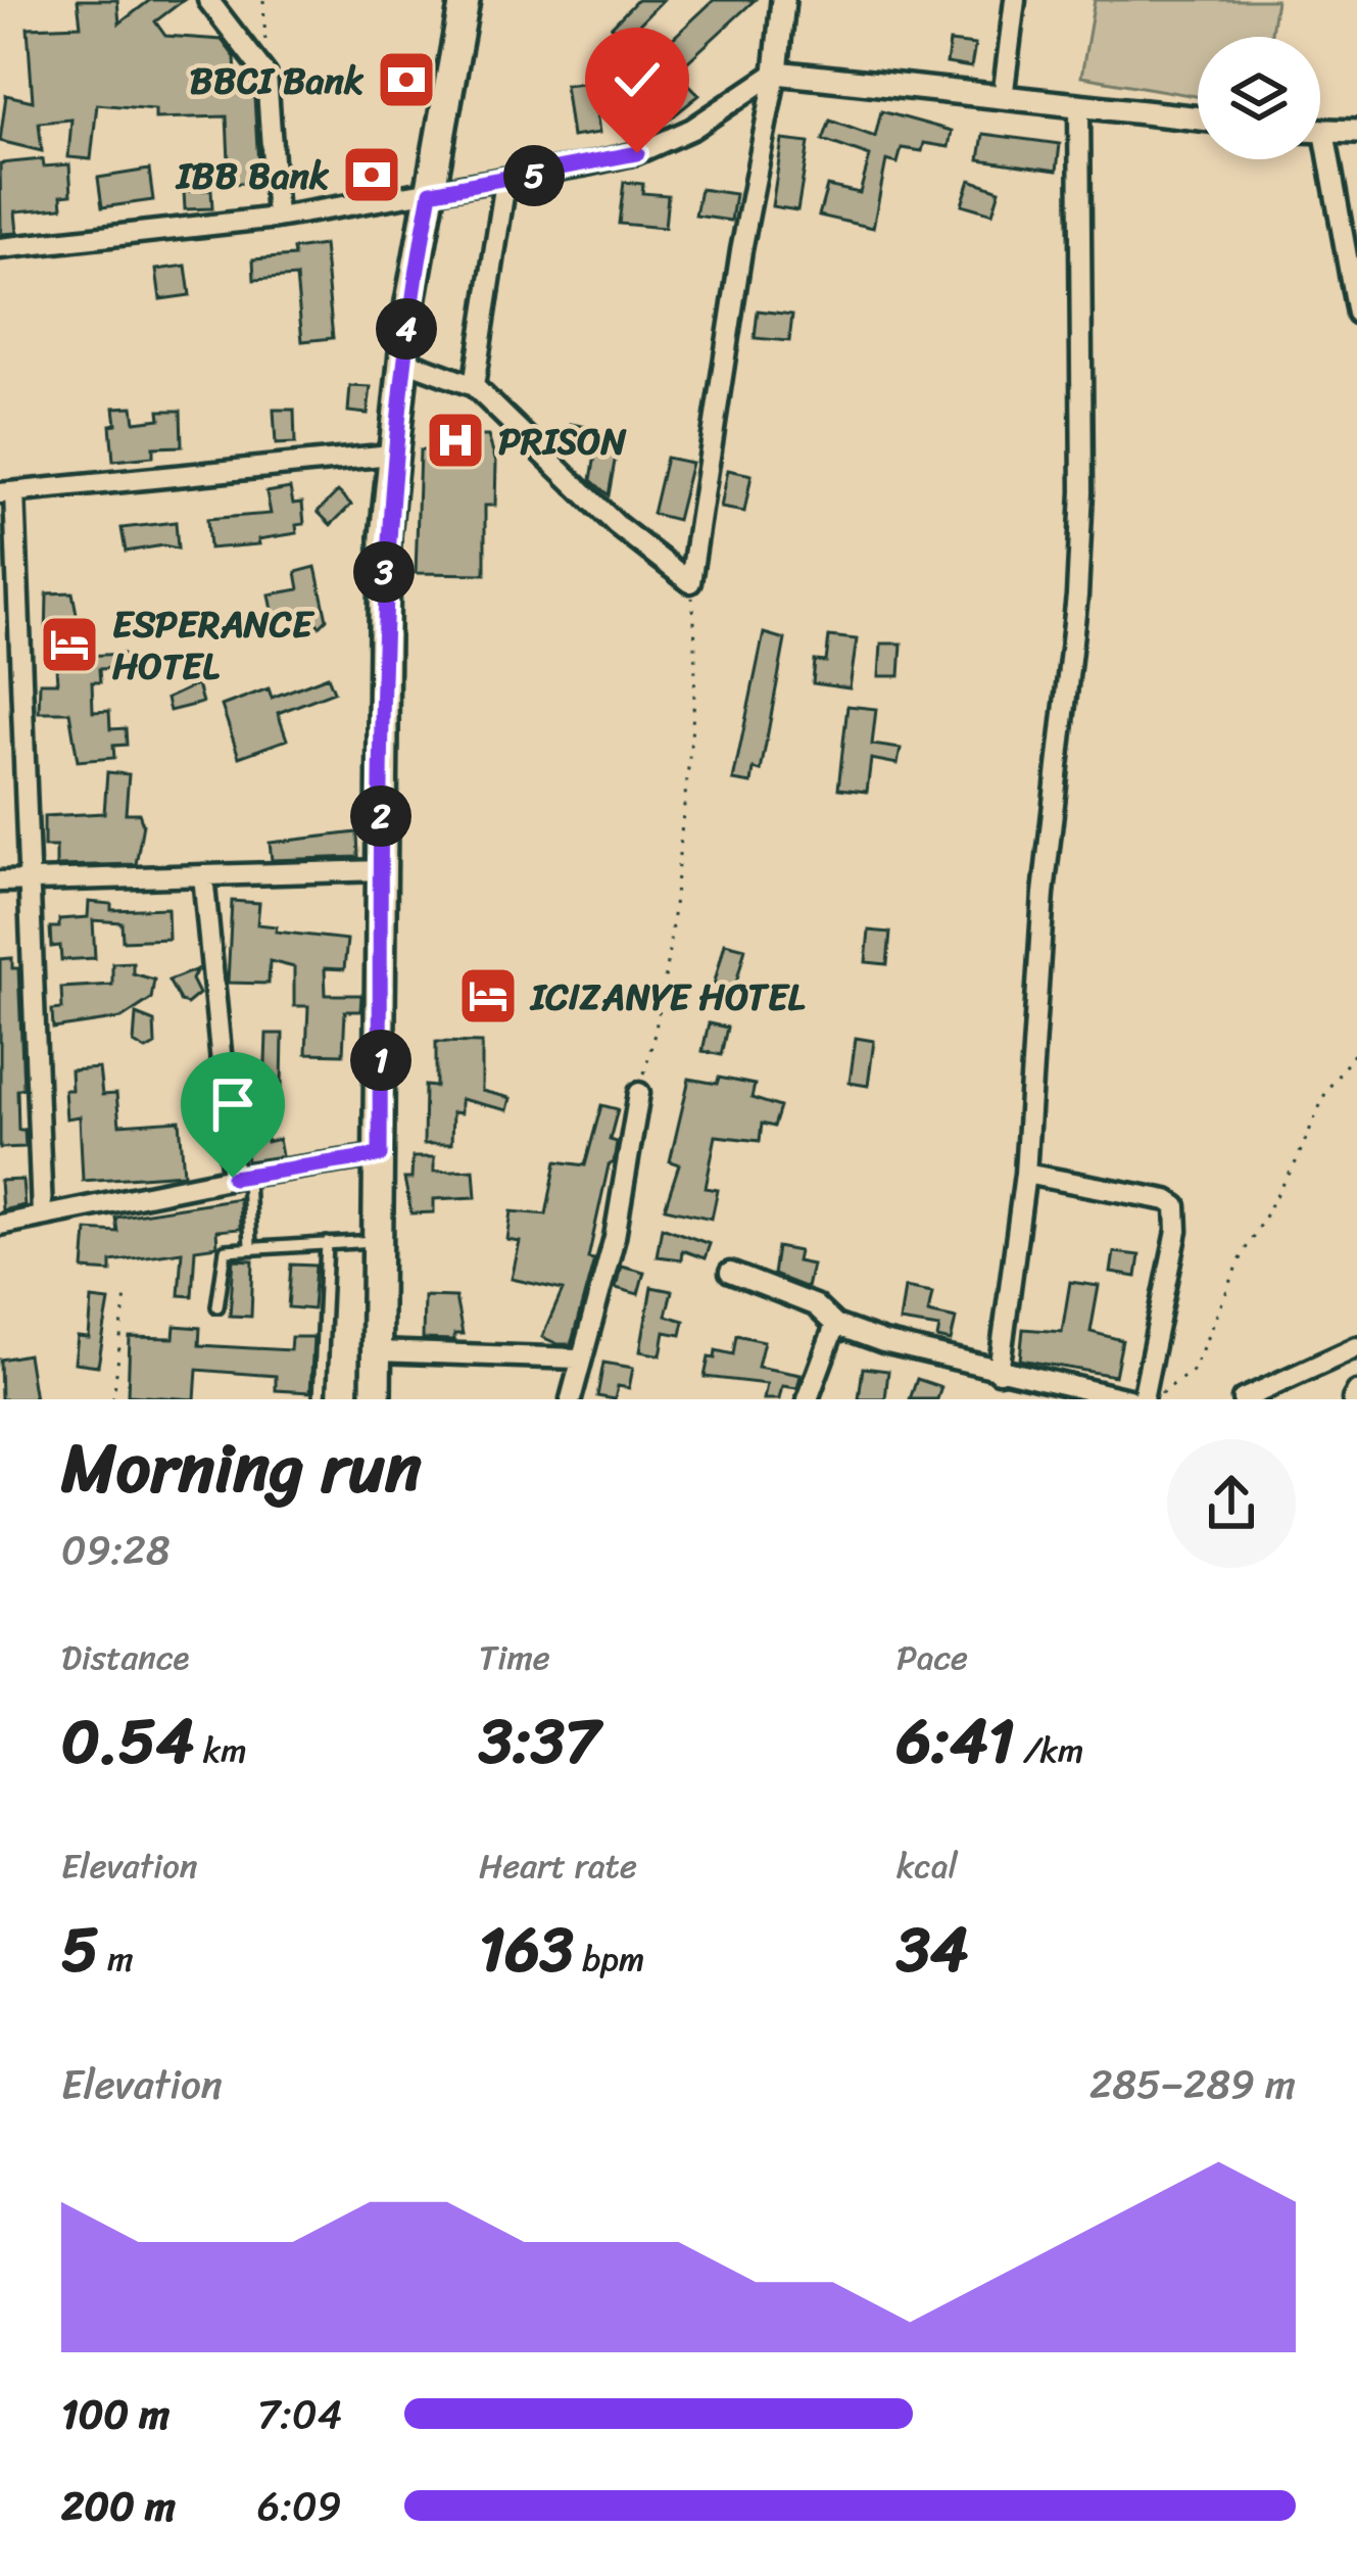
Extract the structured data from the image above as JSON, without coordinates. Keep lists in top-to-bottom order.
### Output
{
  "places": {
    "bank": ["BBCI Bank", "IBB Bank"],
    "hospital": ["PRISON"],
    "hotel": ["ESPERANCE HOTEL", "ICIZANYE HOTEL"]
  },
  "page": {
    "pins": [
      "5",
      "4",
      "3",
      "2",
      "1"
    ],
    "heading": ["Morning run", "09:28"],
    "stats": [
      ["Distance", "0.54 km"],
      ["Time", "3:37"],
      ["Pace", "6:41 /km"],
      ["Elevation", "5 m"],
      ["Heart rate", "163 bpm"],
      ["kcal", "34"]
    ],
    "chart": ["Elevation", "285–289 m"],
    "list": [
      {
        "name": "100 m",
        "note": "7:04"
      },
      {
        "name": "200 m",
        "note": "6:09"
      }
    ]
  }
}
